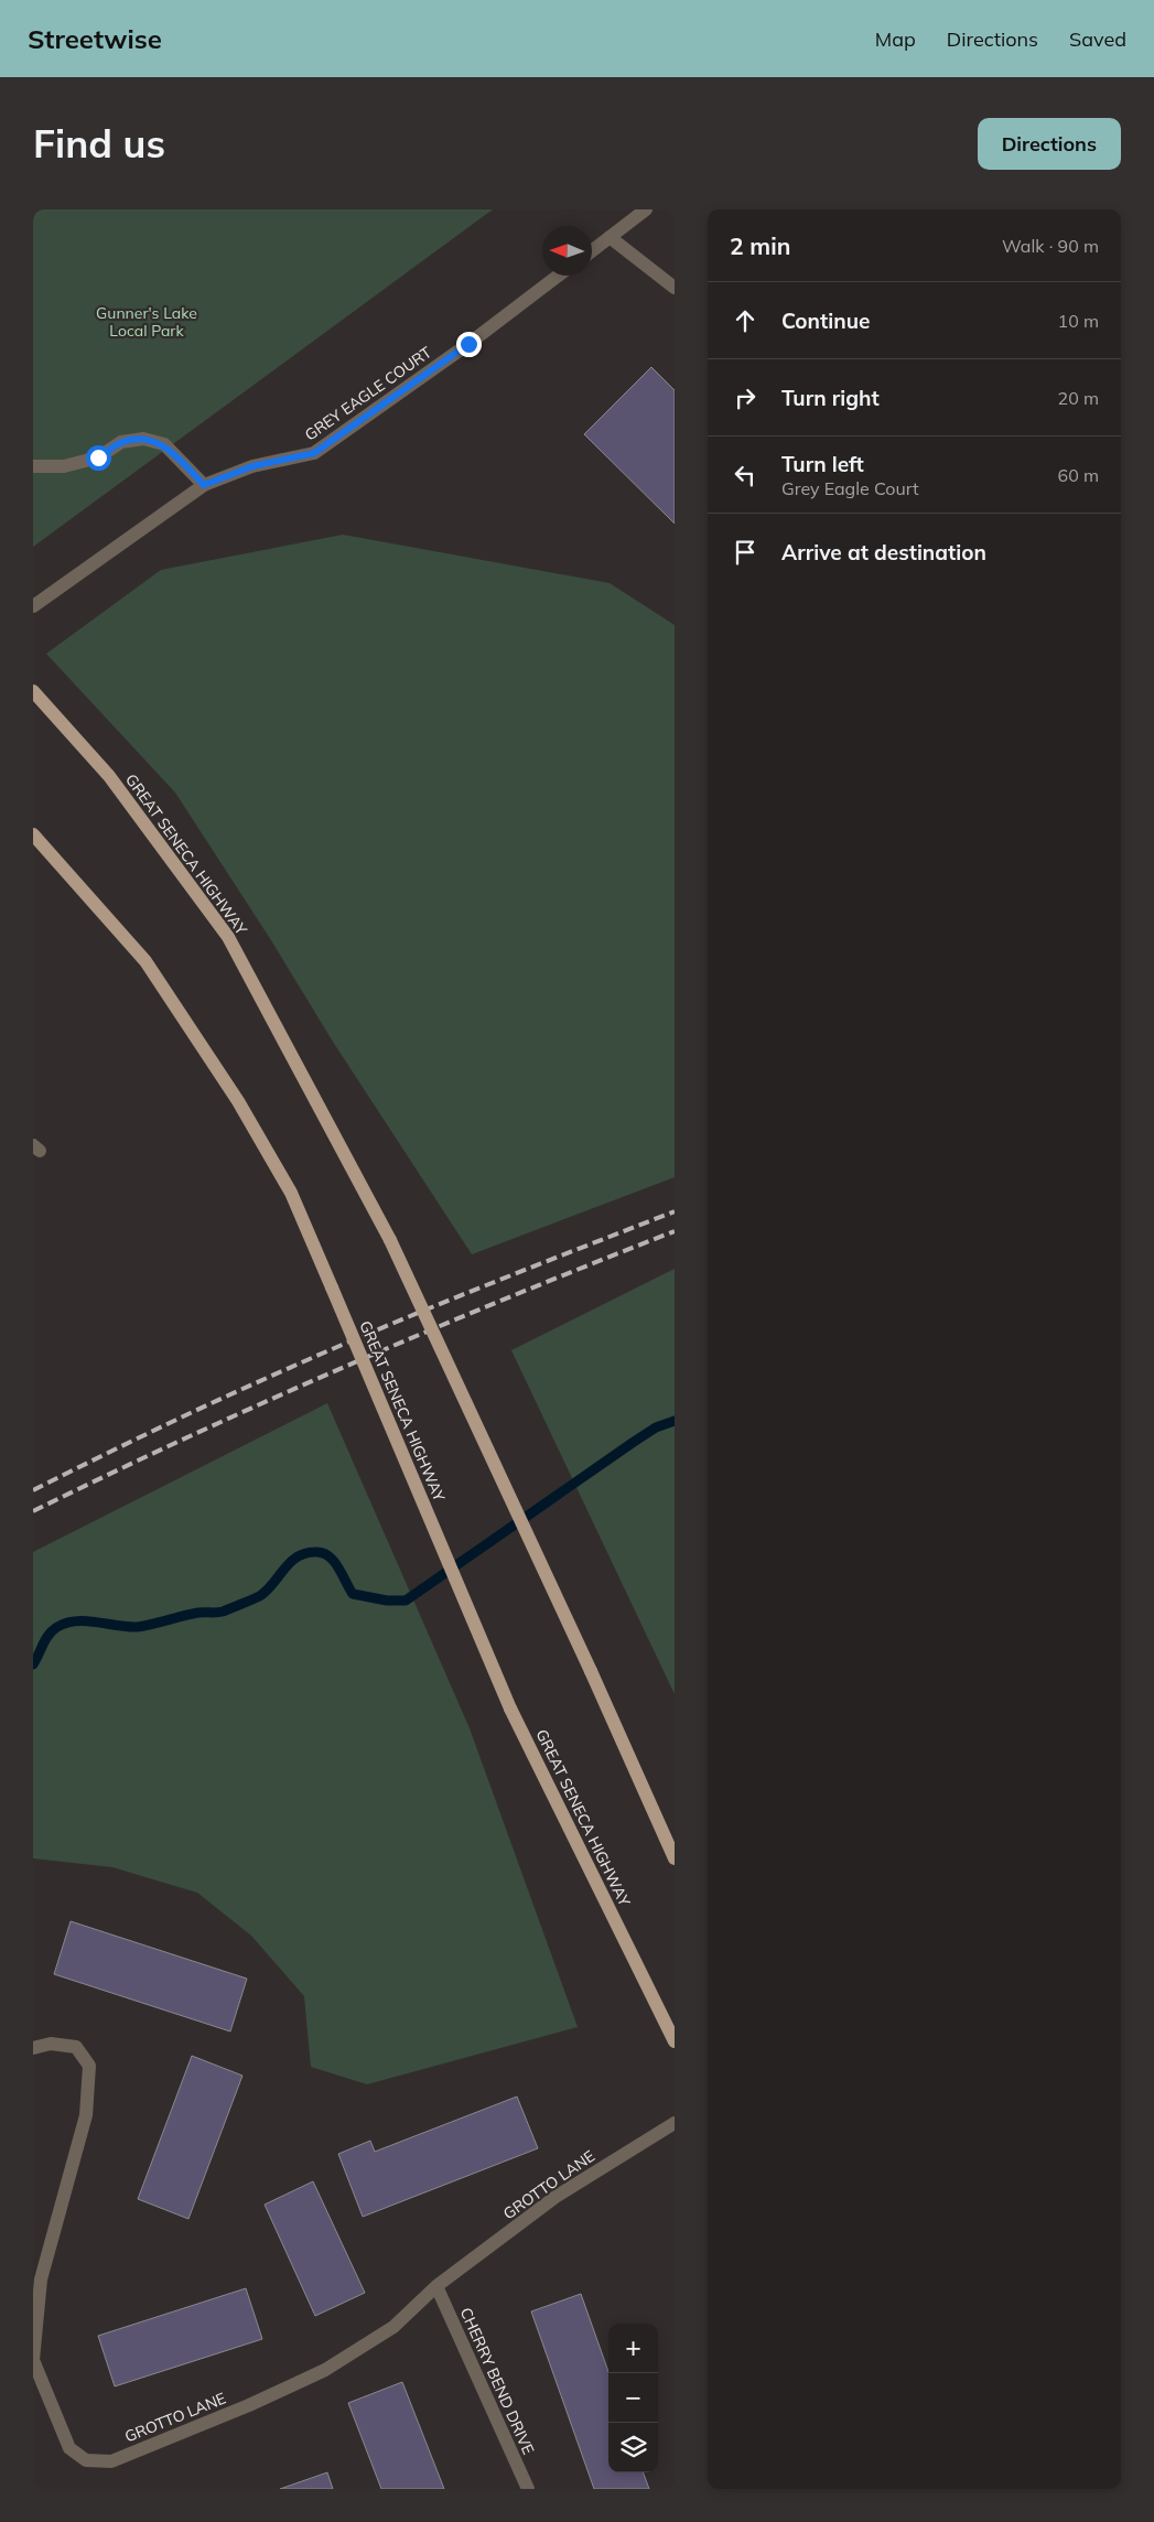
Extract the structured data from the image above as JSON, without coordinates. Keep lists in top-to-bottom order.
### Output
{
  "streets": {
    "main road": ["GREAT SENECA HIGHWAY"],
    "street": ["GREY EAGLE COURT", "GROTTO LANE", "CHERRY BEND DRIVE"]
  },
  "crossings": [
    ["GROTTO LANE", "CHERRY BEND DRIVE"]
  ],
  "parks": ["Gunner's Lake Local Park"],
  "north": "left",
  "page": {
    "header": "Streetwise",
    "nav": ["Map", "Directions", "Saved"],
    "buttons": "Directions",
    "title": "Find us",
    "heading": ["2 min", "Walk · 90 m"],
    "list": [
      ["Continue", "10 m"],
      ["Turn right", "20 m"],
      ["Turn left", "Grey Eagle Court", "60 m"],
      "Arrive at destination"
    ],
    "map_buttons": ["+", "−"]
  }
}
